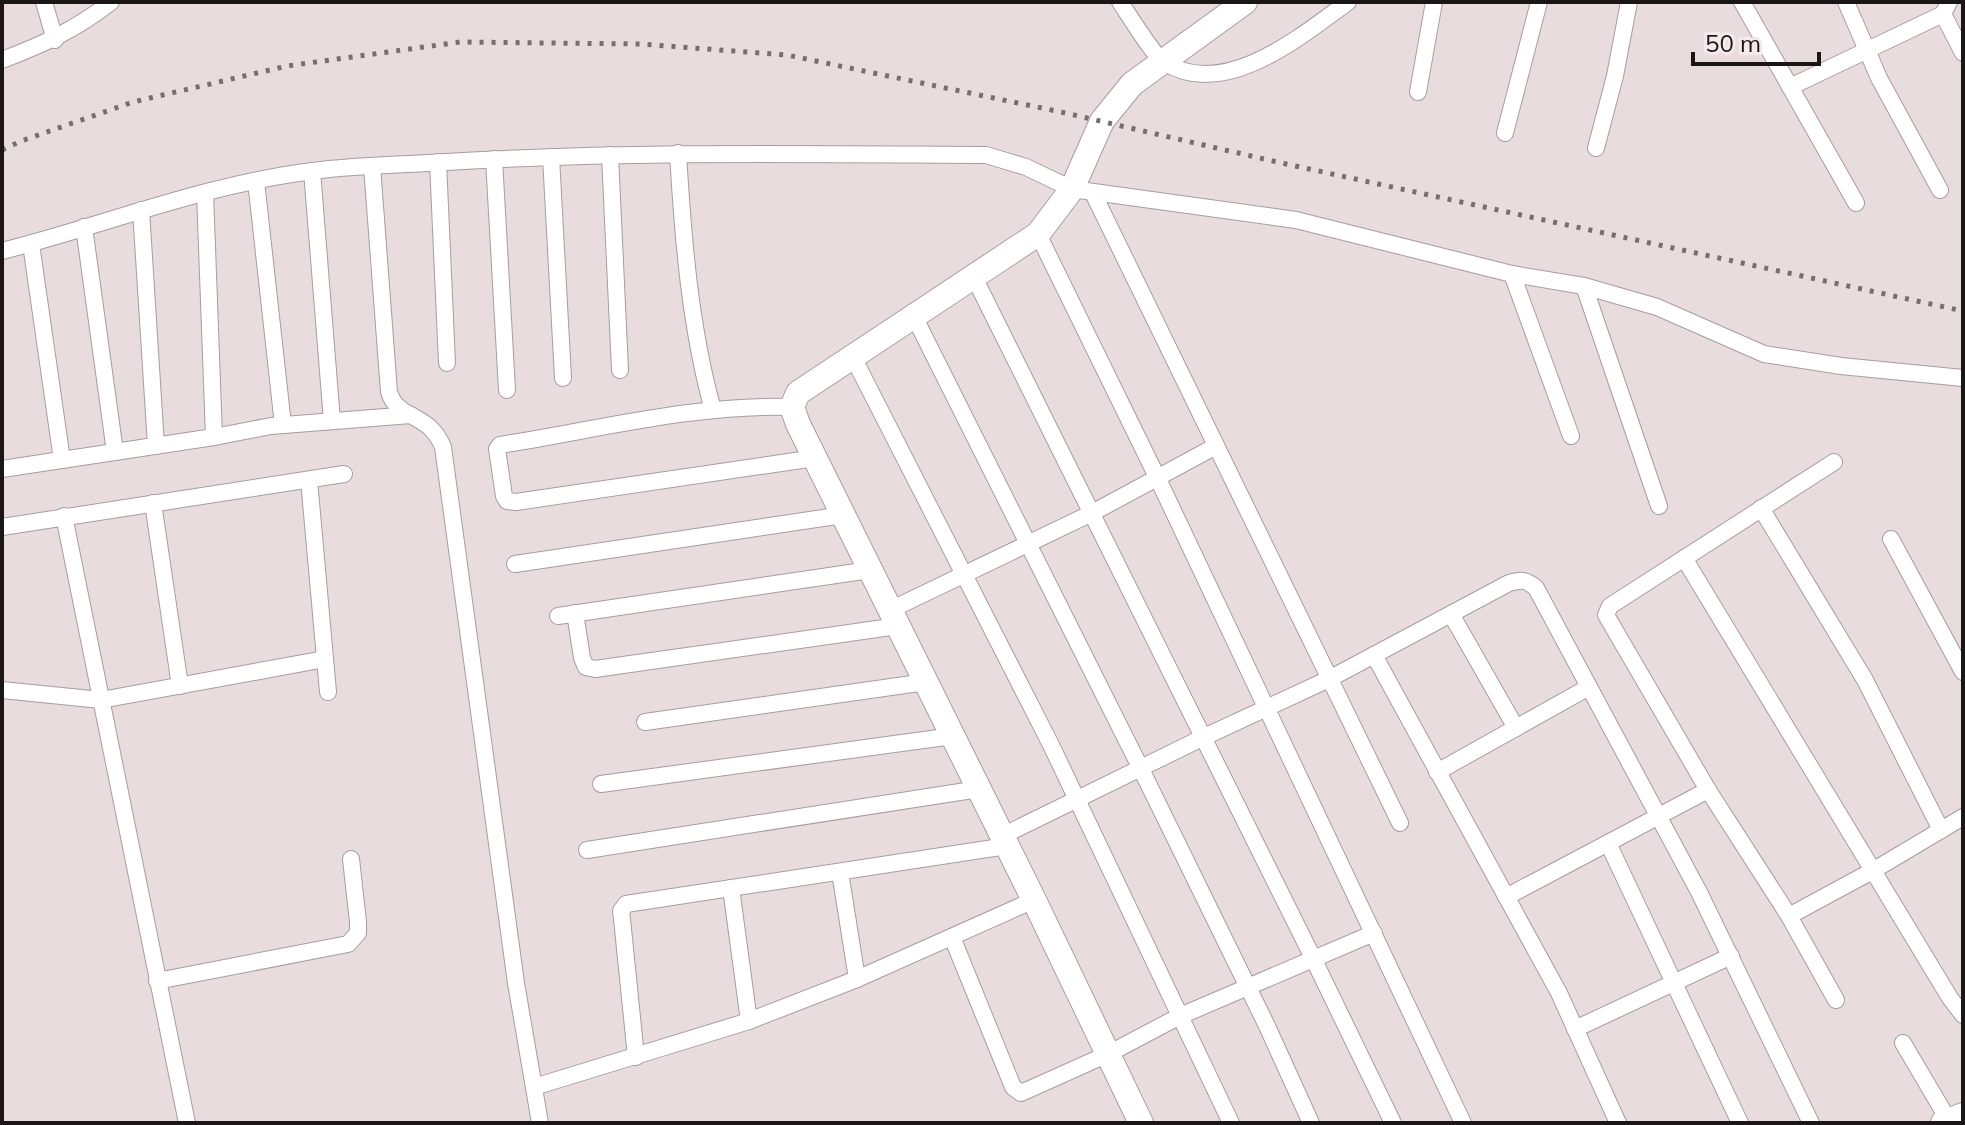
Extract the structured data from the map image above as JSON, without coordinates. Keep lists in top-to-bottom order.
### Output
{
  "scale_bar": "50 m"
}
